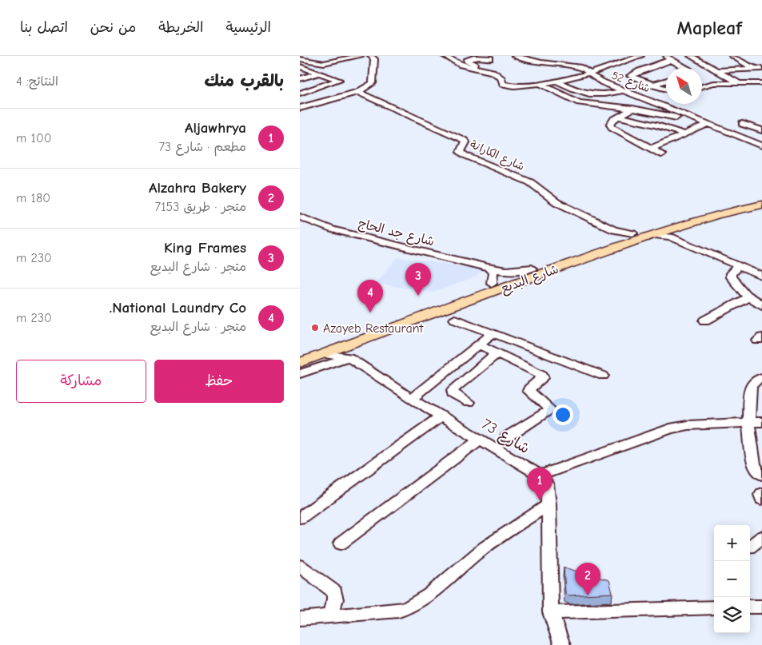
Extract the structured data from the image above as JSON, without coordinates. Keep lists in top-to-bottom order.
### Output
{
  "streets": {
    "main road": ["شارع البديع"],
    "street": [
      "شارع 52",
      "شارع الكارانة",
      "شارع جد الحاج",
      "شارع 73"
    ]
  },
  "crossings": [
    ["شارع الكارانة", "شارع البديع"],
    ["شارع جد الحاج", "شارع البديع"],
    ["شارع البديع", "شارع 73"]
  ],
  "places": ["Azayeb Restaurant"],
  "north": "top left",
  "page": {
    "header": "Mapleaf",
    "nav": [
      "الرئيسية",
      "الخريطة",
      "من نحن",
      "اتصل بنا"
    ],
    "heading": ["بالقرب منك", "النتائج: 4"],
    "list": [
      {
        "mark": "1",
        "name": "Aljawhrya",
        "note": "مطعم · شارع 73",
        "value": "100 m"
      },
      {
        "mark": "2",
        "name": "Alzahra Bakery",
        "note": "متجر · طريق 7153",
        "value": "180 m"
      },
      {
        "mark": "3",
        "name": "King Frames",
        "note": "متجر · شارع البديع",
        "value": "230 m"
      },
      {
        "mark": "4",
        "name": "National Laundry Co.",
        "note": "متجر · شارع البديع",
        "value": "230 m"
      }
    ],
    "pins": [
      "3",
      "4",
      "1",
      "2"
    ],
    "buttons": ["حفظ", "مشاركة"],
    "map_buttons": ["+", "−"]
  }
}
